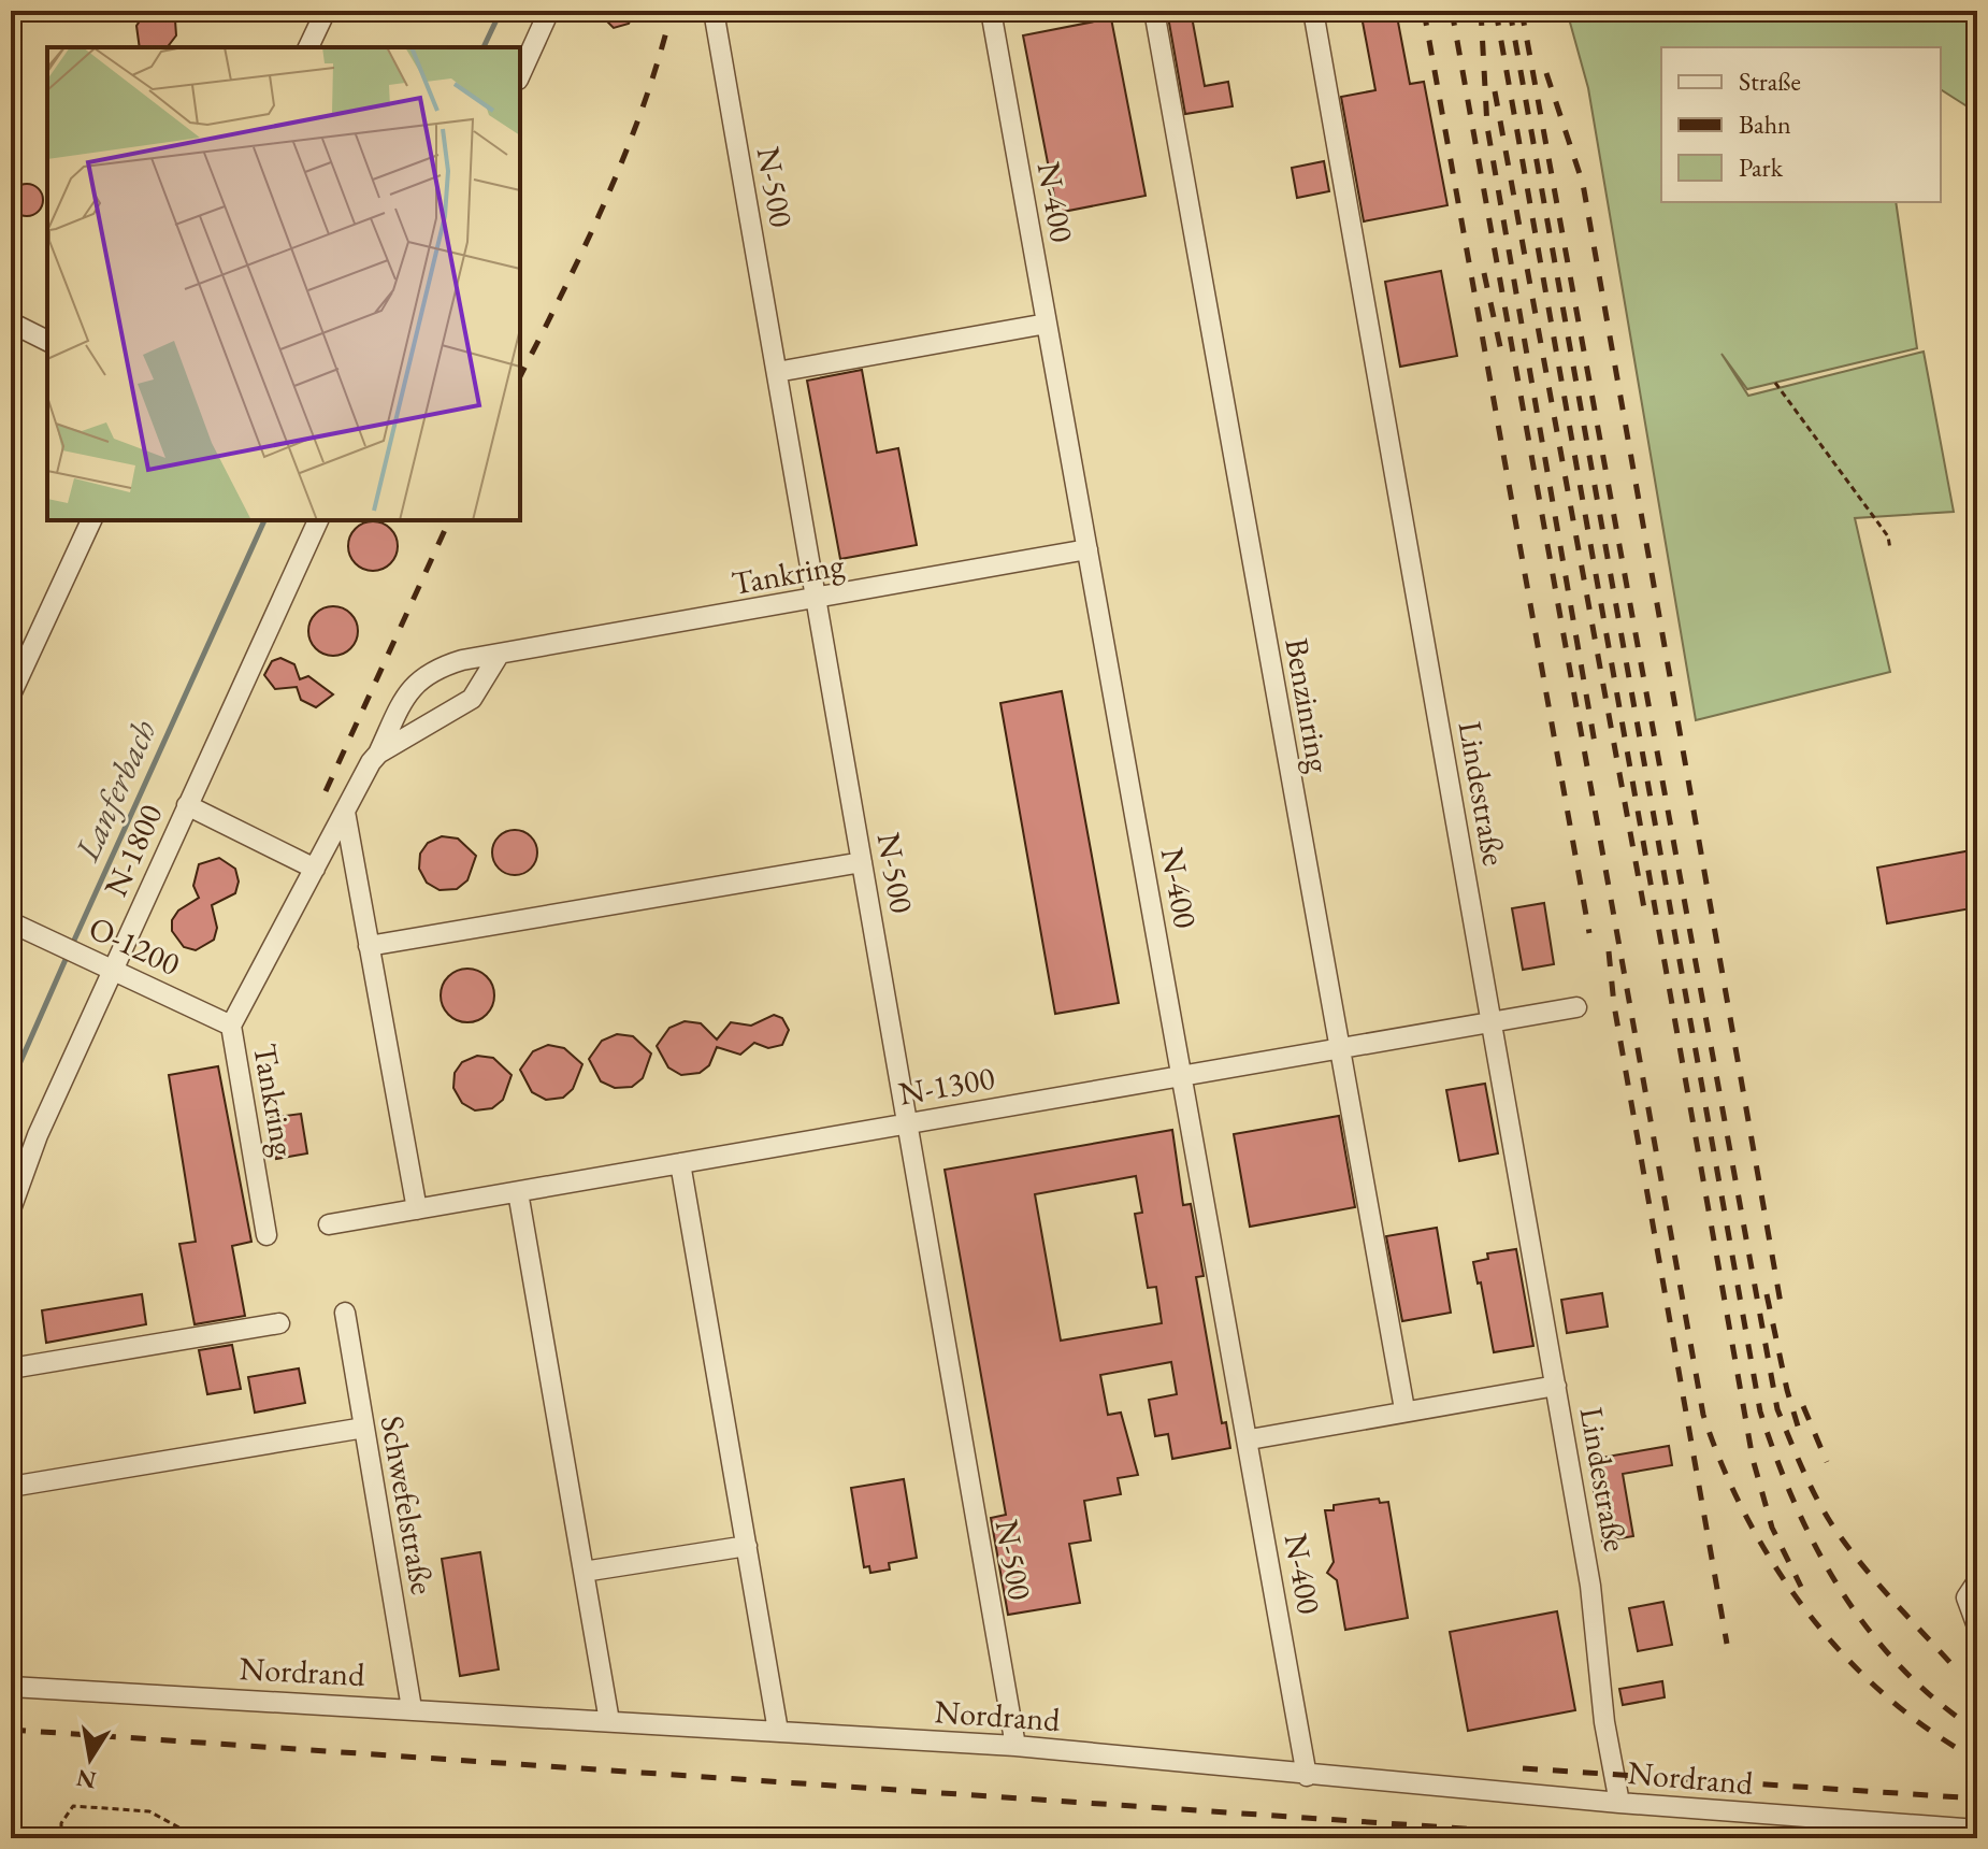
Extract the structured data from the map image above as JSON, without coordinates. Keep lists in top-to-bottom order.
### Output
{
  "streets": {
    "lane": [
      "N-500",
      "N-400",
      "Tankring",
      "Benzinring",
      "Lindestraße",
      "N-1800",
      "O-1200",
      "N-1300",
      "Schwefelstraße",
      "Nordrand"
    ]
  },
  "crossings": [
    ["N-500", "Tankring"],
    ["N-500", "N-1300"],
    ["N-500", "Nordrand"],
    ["N-400", "Tankring"],
    ["N-400", "N-1300"],
    ["N-400", "Nordrand"],
    ["Tankring", "O-1200"],
    ["Benzinring", "N-1300"],
    ["Lindestraße", "N-1300"],
    ["Lindestraße", "Nordrand"],
    ["N-1800", "O-1200"],
    ["Schwefelstraße", "Nordrand"]
  ],
  "water": ["Lanferbach"],
  "legend": ["Straße", "Bahn", "Park"],
  "north": "bottom"
}
